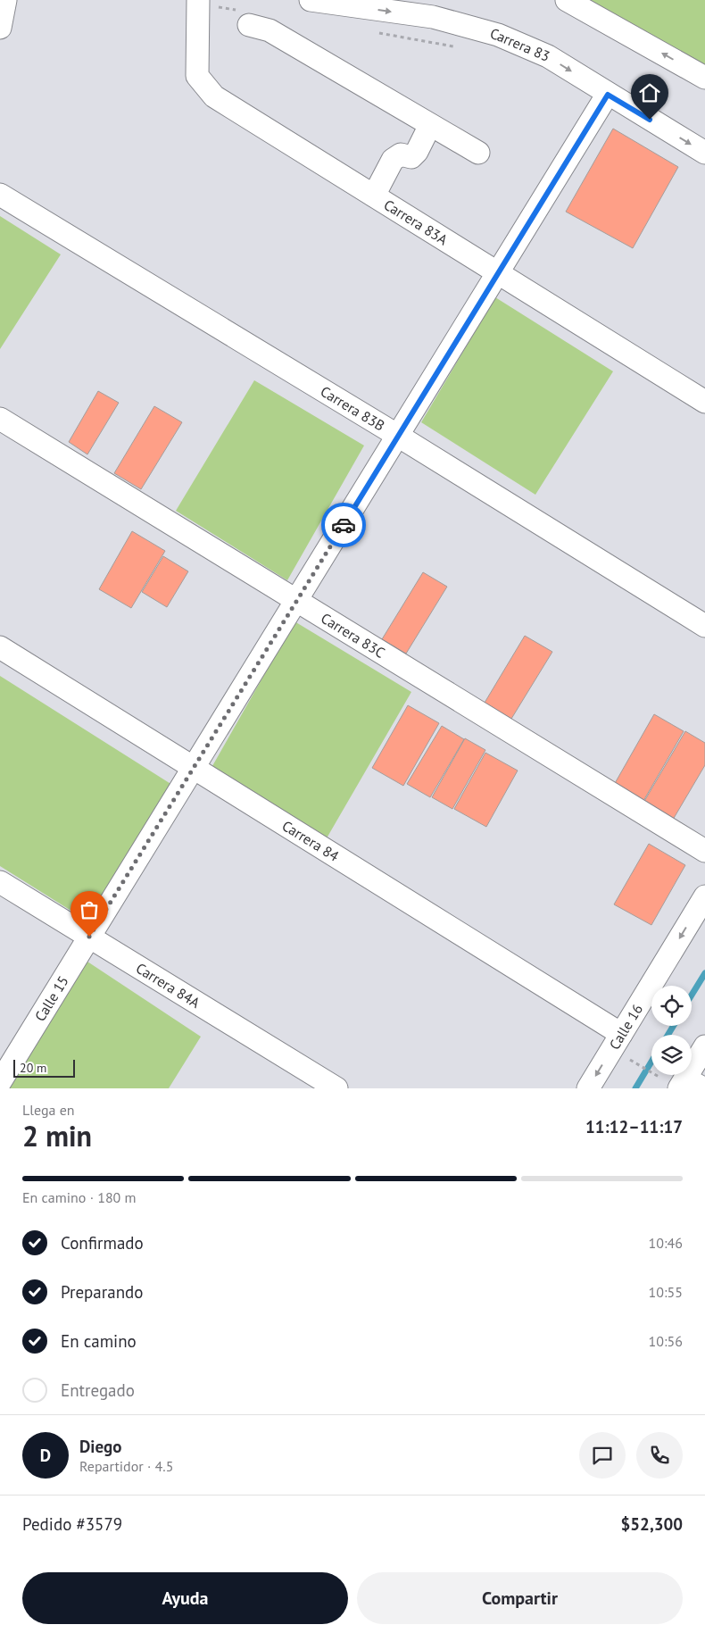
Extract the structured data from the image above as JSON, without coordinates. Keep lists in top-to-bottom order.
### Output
{
  "streets": {
    "street": [
      "Carrera 83",
      "Carrera 83A",
      "Carrera 83B",
      "Carrera 83C",
      "Carrera 84",
      "Carrera 84A",
      "Calle 15",
      "Calle 16"
    ]
  },
  "crossings": [
    ["Carrera 83", "Calle 15"],
    ["Carrera 83A", "Calle 15"],
    ["Carrera 83B", "Calle 15"],
    ["Carrera 83C", "Calle 15"],
    ["Carrera 84", "Calle 15"],
    ["Carrera 84", "Calle 16"],
    ["Carrera 84A", "Calle 15"]
  ],
  "one_way": ["Calle 16"],
  "scale_bar": "20 m",
  "page": {
    "scale": "20 m",
    "heading": ["2 min", "Llega en", "11:12–11:17"],
    "panel": [
      "Diego",
      "Repartidor · 4.5",
      "Pedido #3579",
      "$52,300"
    ],
    "bar": "En camino · 180 m",
    "list": [
      ["Confirmado", "10:46"],
      ["Preparando", "10:55"],
      ["En camino", "10:56"],
      "Entregado"
    ],
    "round": "D",
    "buttons": ["Ayuda", "Compartir"]
  }
}
